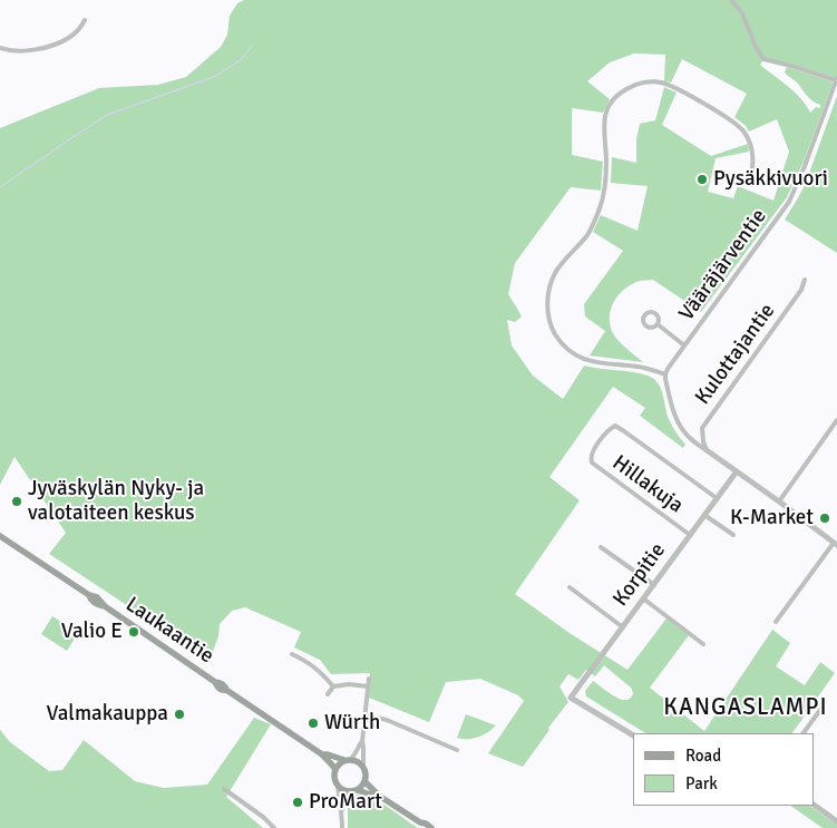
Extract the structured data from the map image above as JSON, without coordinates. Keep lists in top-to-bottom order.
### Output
{
  "streets": {
    "main road": ["Laukaantie"],
    "street": [
      "Vääräjärventie",
      "Kulottajantie",
      "Hillakuja",
      "Korpitie"
    ]
  },
  "crossings": [
    ["Hillakuja", "Korpitie"]
  ],
  "districts": ["KANGASLAMPI"],
  "places": [
    "Pysäkkivuori",
    "Jyväskylän Nyky- ja valotaiteen keskus",
    "K-Market",
    "Valio E",
    "Valmakauppa",
    "Würth",
    "ProMart"
  ],
  "legend": ["Road", "Park"]
}
